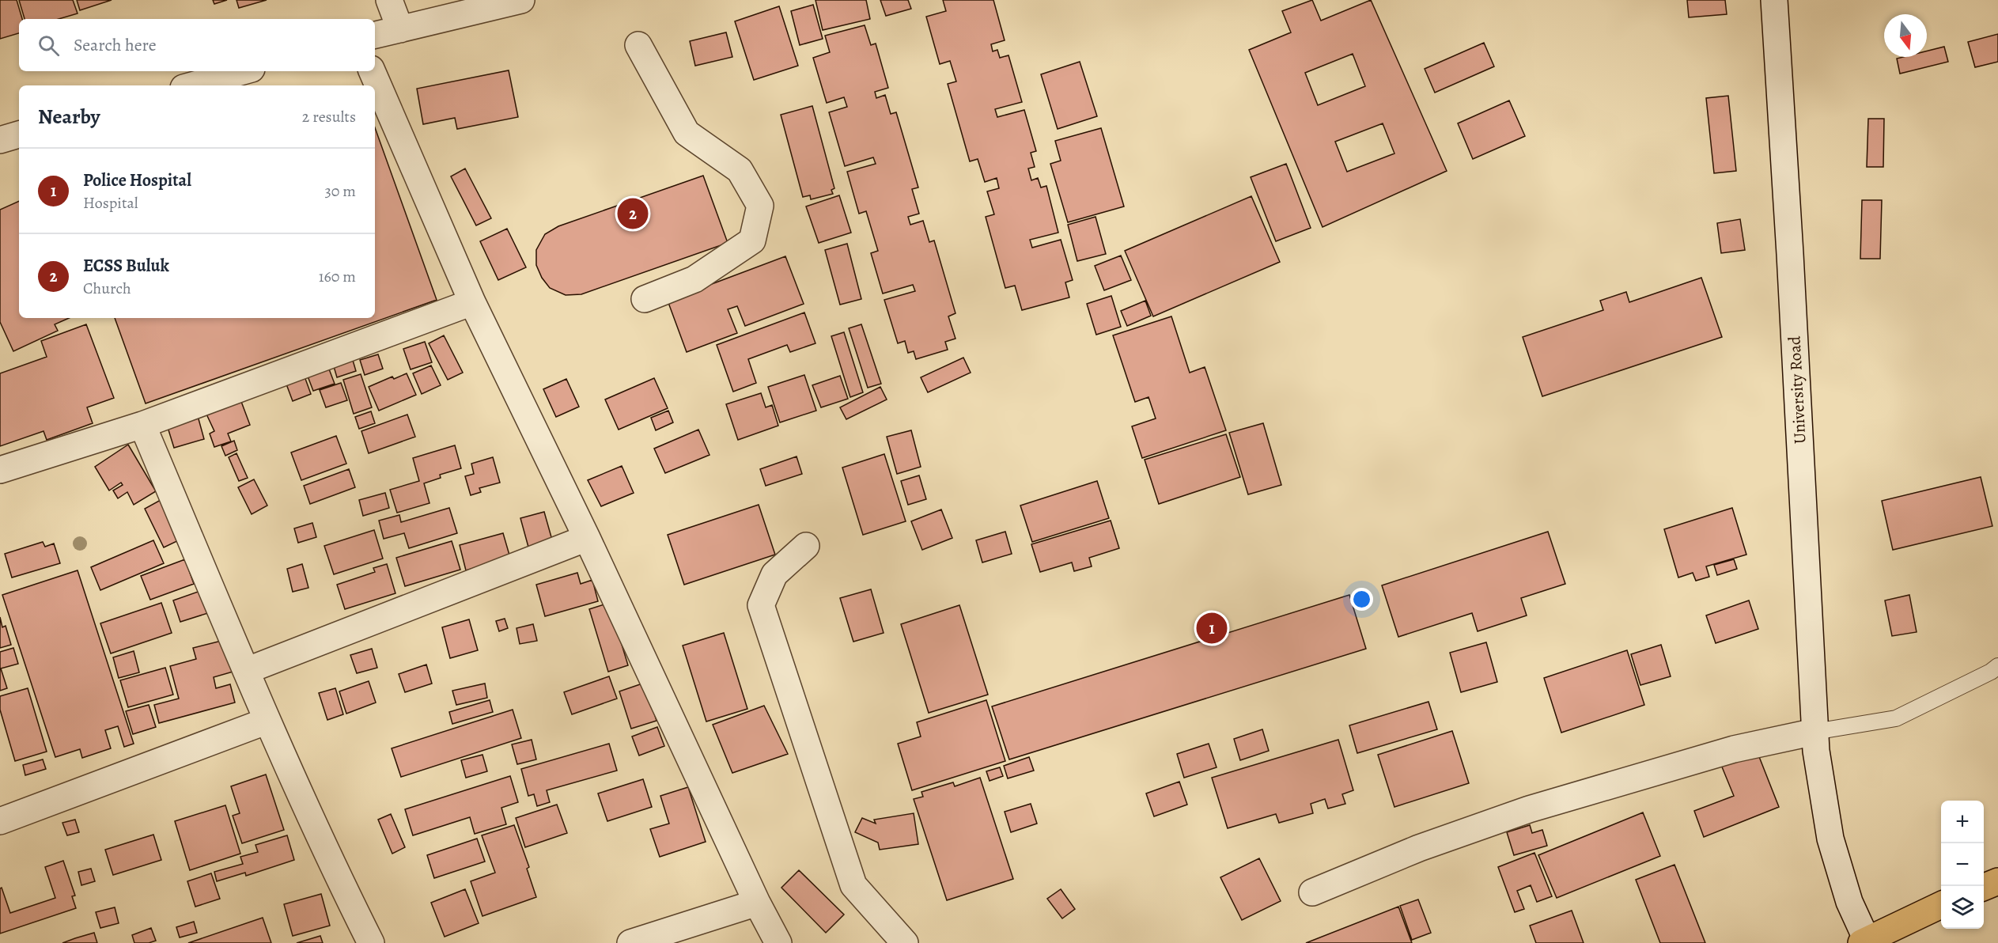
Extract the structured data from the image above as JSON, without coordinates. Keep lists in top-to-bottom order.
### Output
{
  "streets": {
    "street": ["University Road"]
  },
  "north": "bottom",
  "page": {
    "search": "Search here",
    "heading": ["Nearby", "2 results"],
    "list": [
      {
        "mark": "1",
        "name": "Police Hospital",
        "note": "Hospital",
        "value": "30 m"
      },
      {
        "mark": "2",
        "name": "ECSS Buluk",
        "note": "Church",
        "value": "160 m"
      }
    ],
    "pins": ["2", "1"],
    "map_buttons": ["+", "−"]
  }
}
